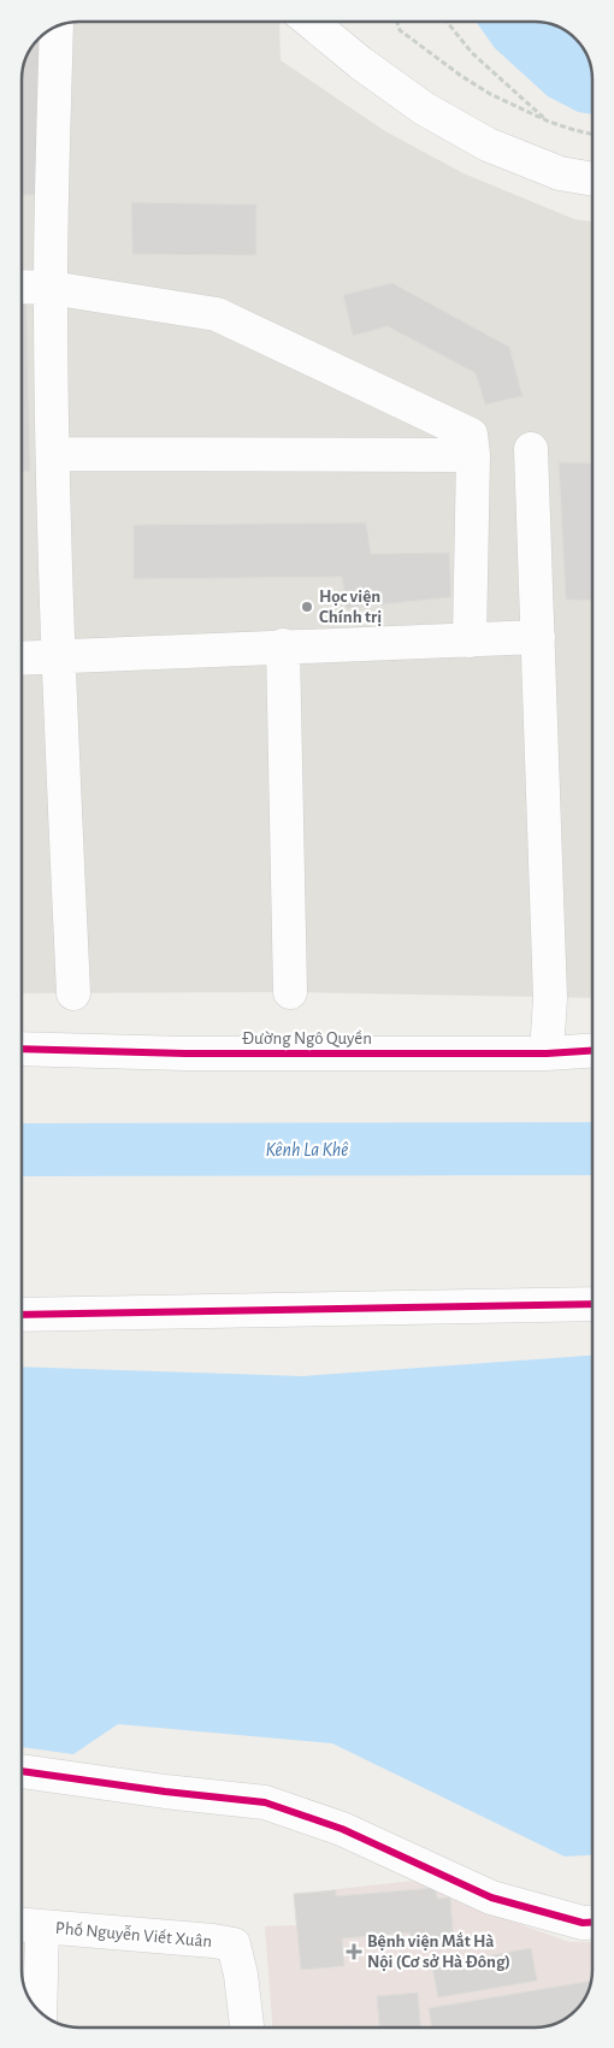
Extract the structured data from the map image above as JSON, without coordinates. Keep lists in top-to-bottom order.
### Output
{
  "streets": {
    "street": ["Đường Ngô Quyền", "Phố Nguyễn Viết Xuân"]
  },
  "water": ["Kênh La Khê"],
  "places": {
    "other": ["Học viện Chính trị"],
    "health": ["Bệnh viện Mắt Hà Nội (Cơ sở Hà Đông)"]
  }
}
